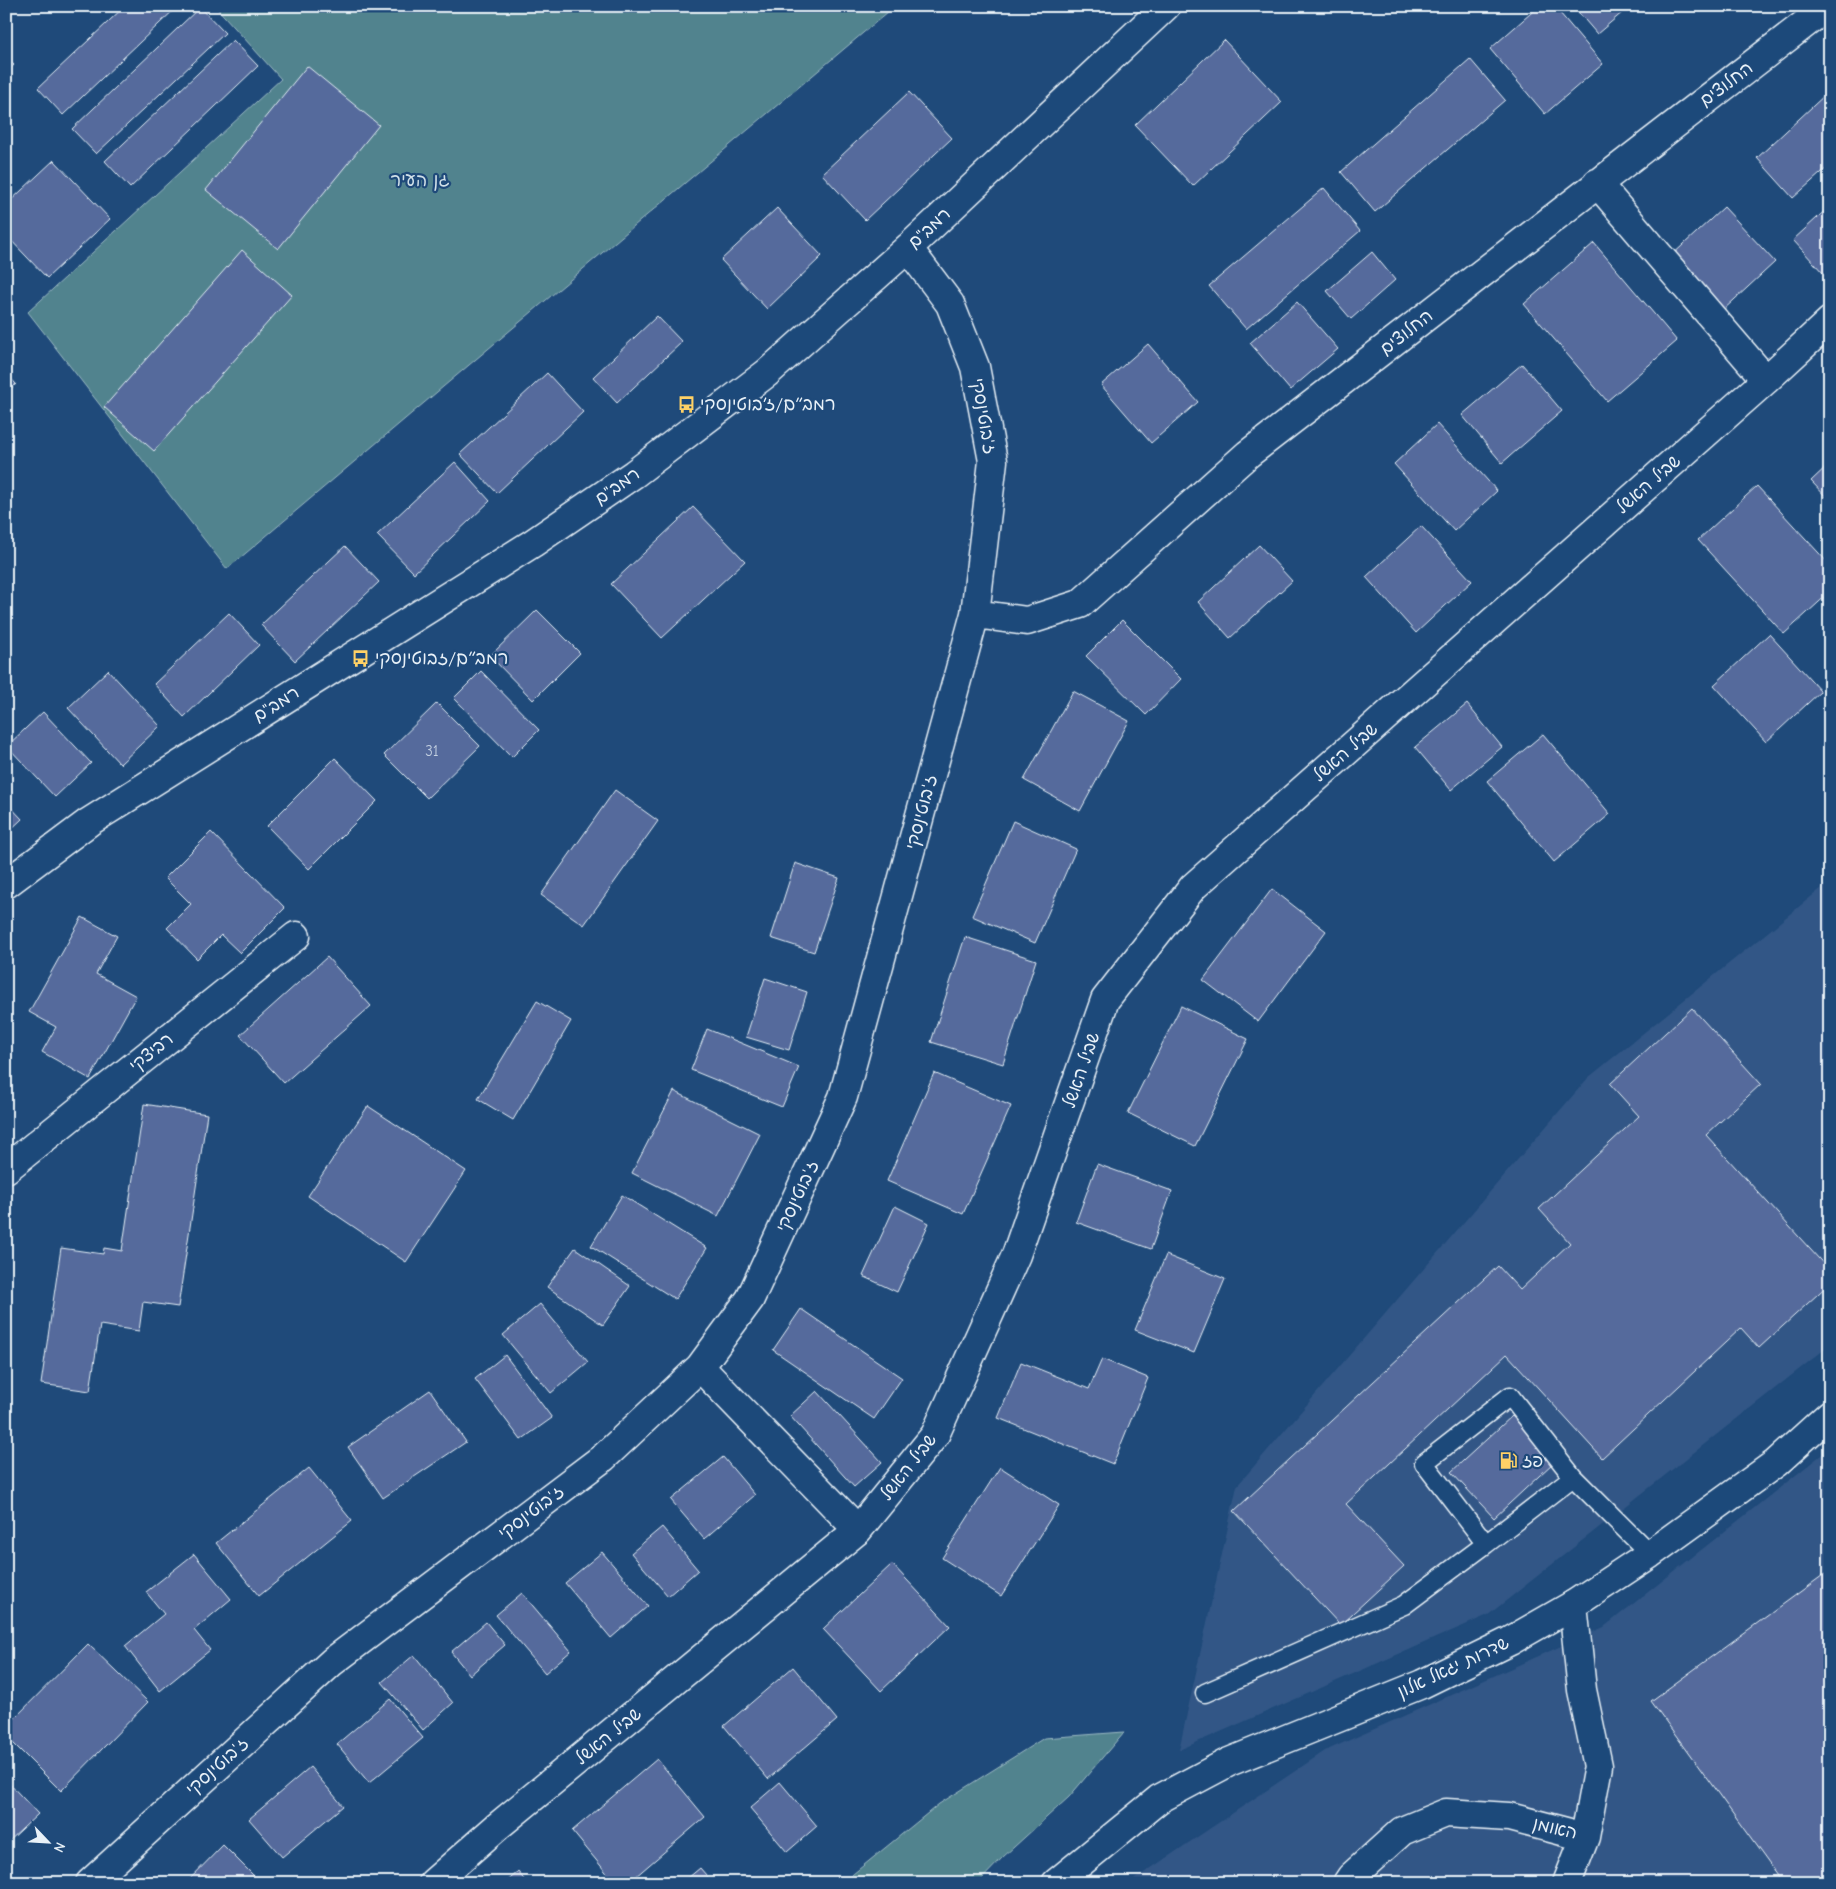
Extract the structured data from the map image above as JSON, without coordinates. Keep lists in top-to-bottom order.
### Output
{
  "streets": {
    "street": [
      "החלוצים",
      "רמב\"ם",
      "ז'בוטינסקי",
      "שביל האשל",
      "רביצקי",
      "שדרות יגאל אלון",
      "האומן"
    ]
  },
  "crossings": [
    ["החלוצים", "ז'בוטינסקי"],
    ["רמב\"ם", "ז'בוטינסקי"],
    ["שדרות יגאל אלון", "האומן"]
  ],
  "parks": ["גן העיר"],
  "places": {
    "bus stop": ["רמב״ם/ז׳בוטינסקי", "רמב״ם/זבוטינסקי"],
    "fuel station": ["פז"]
  },
  "house_numbers": ["31"],
  "north": "bottom right"
}
